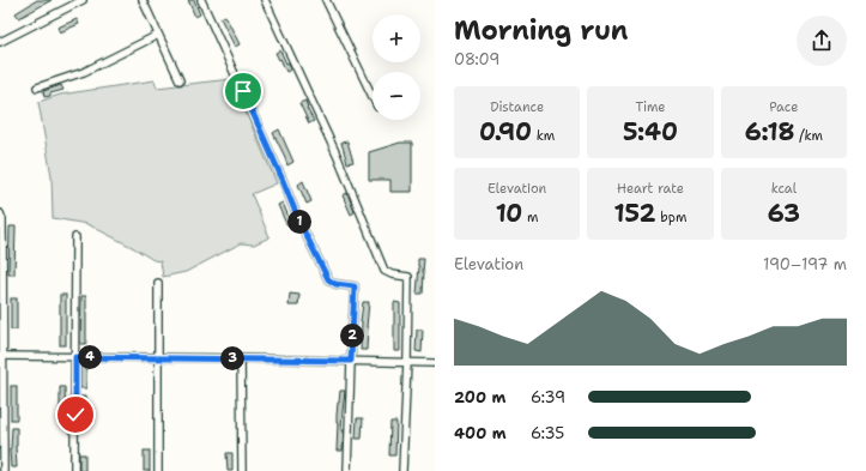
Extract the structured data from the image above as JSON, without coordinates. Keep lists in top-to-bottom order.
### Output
{
  "page": {
    "heading": ["Morning run", "08:09"],
    "map_buttons": ["+", "−"],
    "stats": [
      ["Distance", "0.90 km"],
      ["Time", "5:40"],
      ["Pace", "6:18 /km"],
      ["Elevation", "10 m"],
      ["Heart rate", "152 bpm"],
      ["kcal", "63"]
    ],
    "pins": [
      "1",
      "2",
      "4",
      "3"
    ],
    "chart": ["Elevation", "190–197 m"],
    "list": [
      {
        "name": "200 m",
        "note": "6:39"
      },
      {
        "name": "400 m",
        "note": "6:35"
      }
    ]
  }
}
